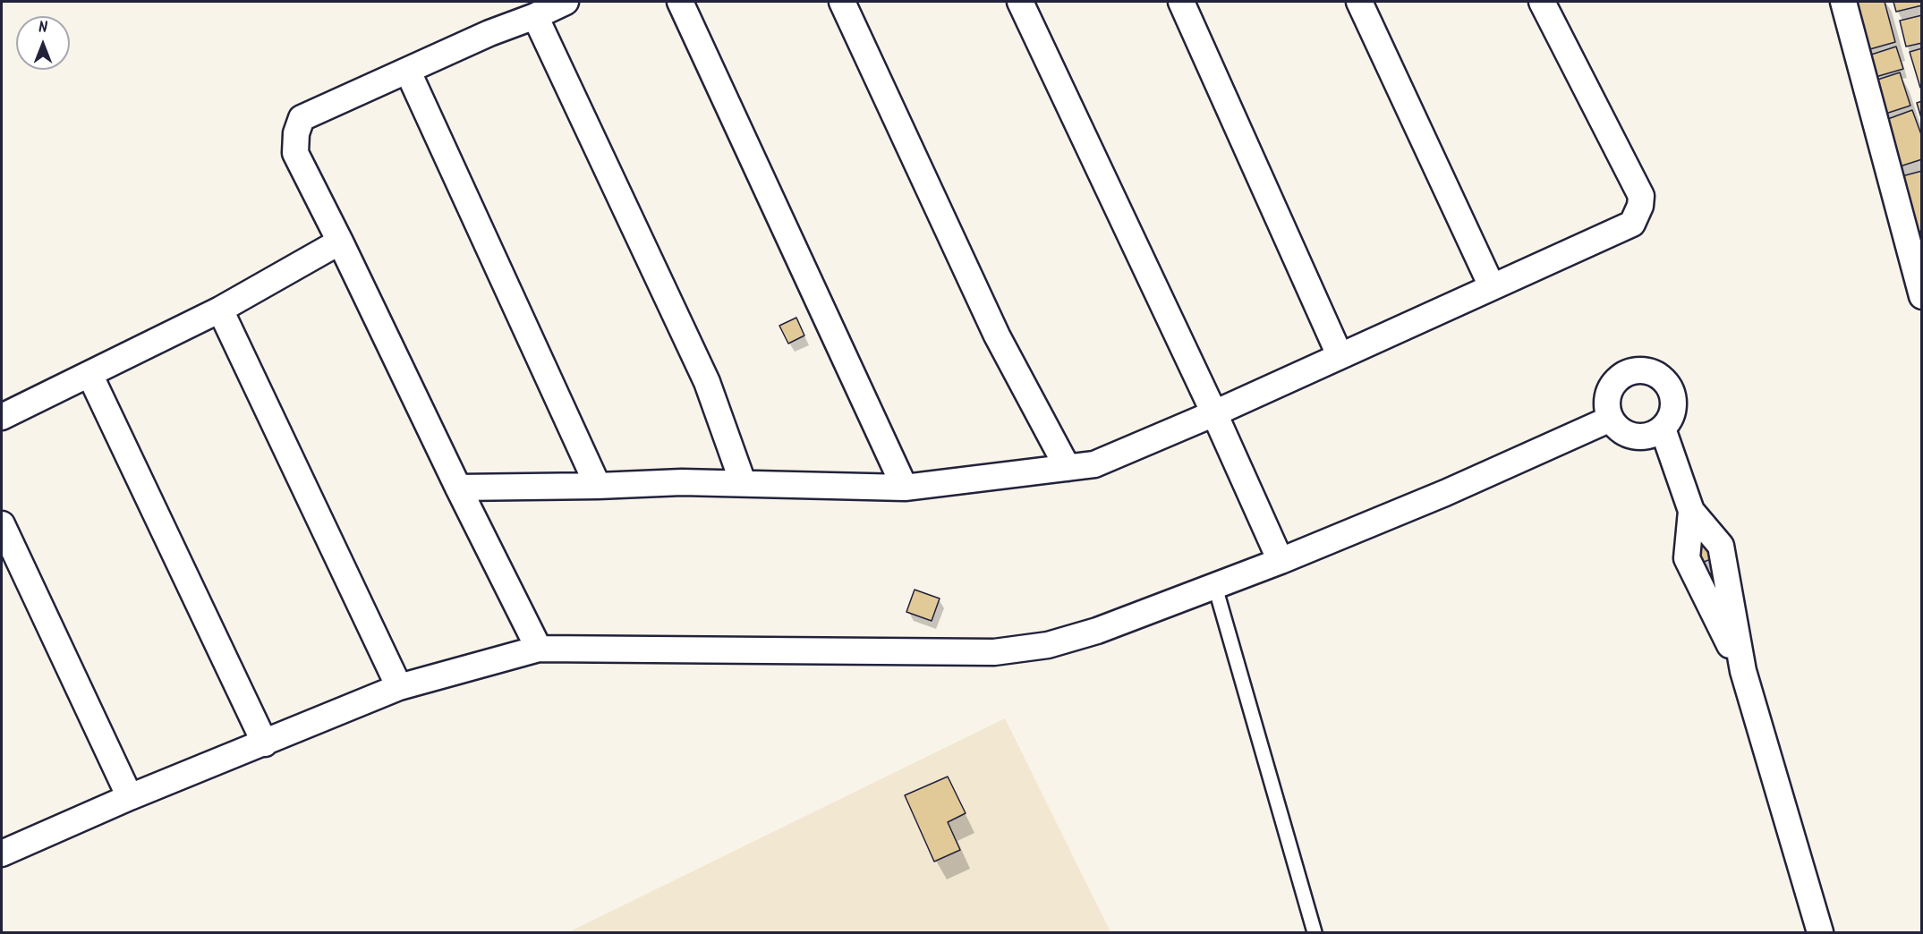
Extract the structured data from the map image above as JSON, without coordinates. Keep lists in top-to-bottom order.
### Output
{
  "north": "top"
}
